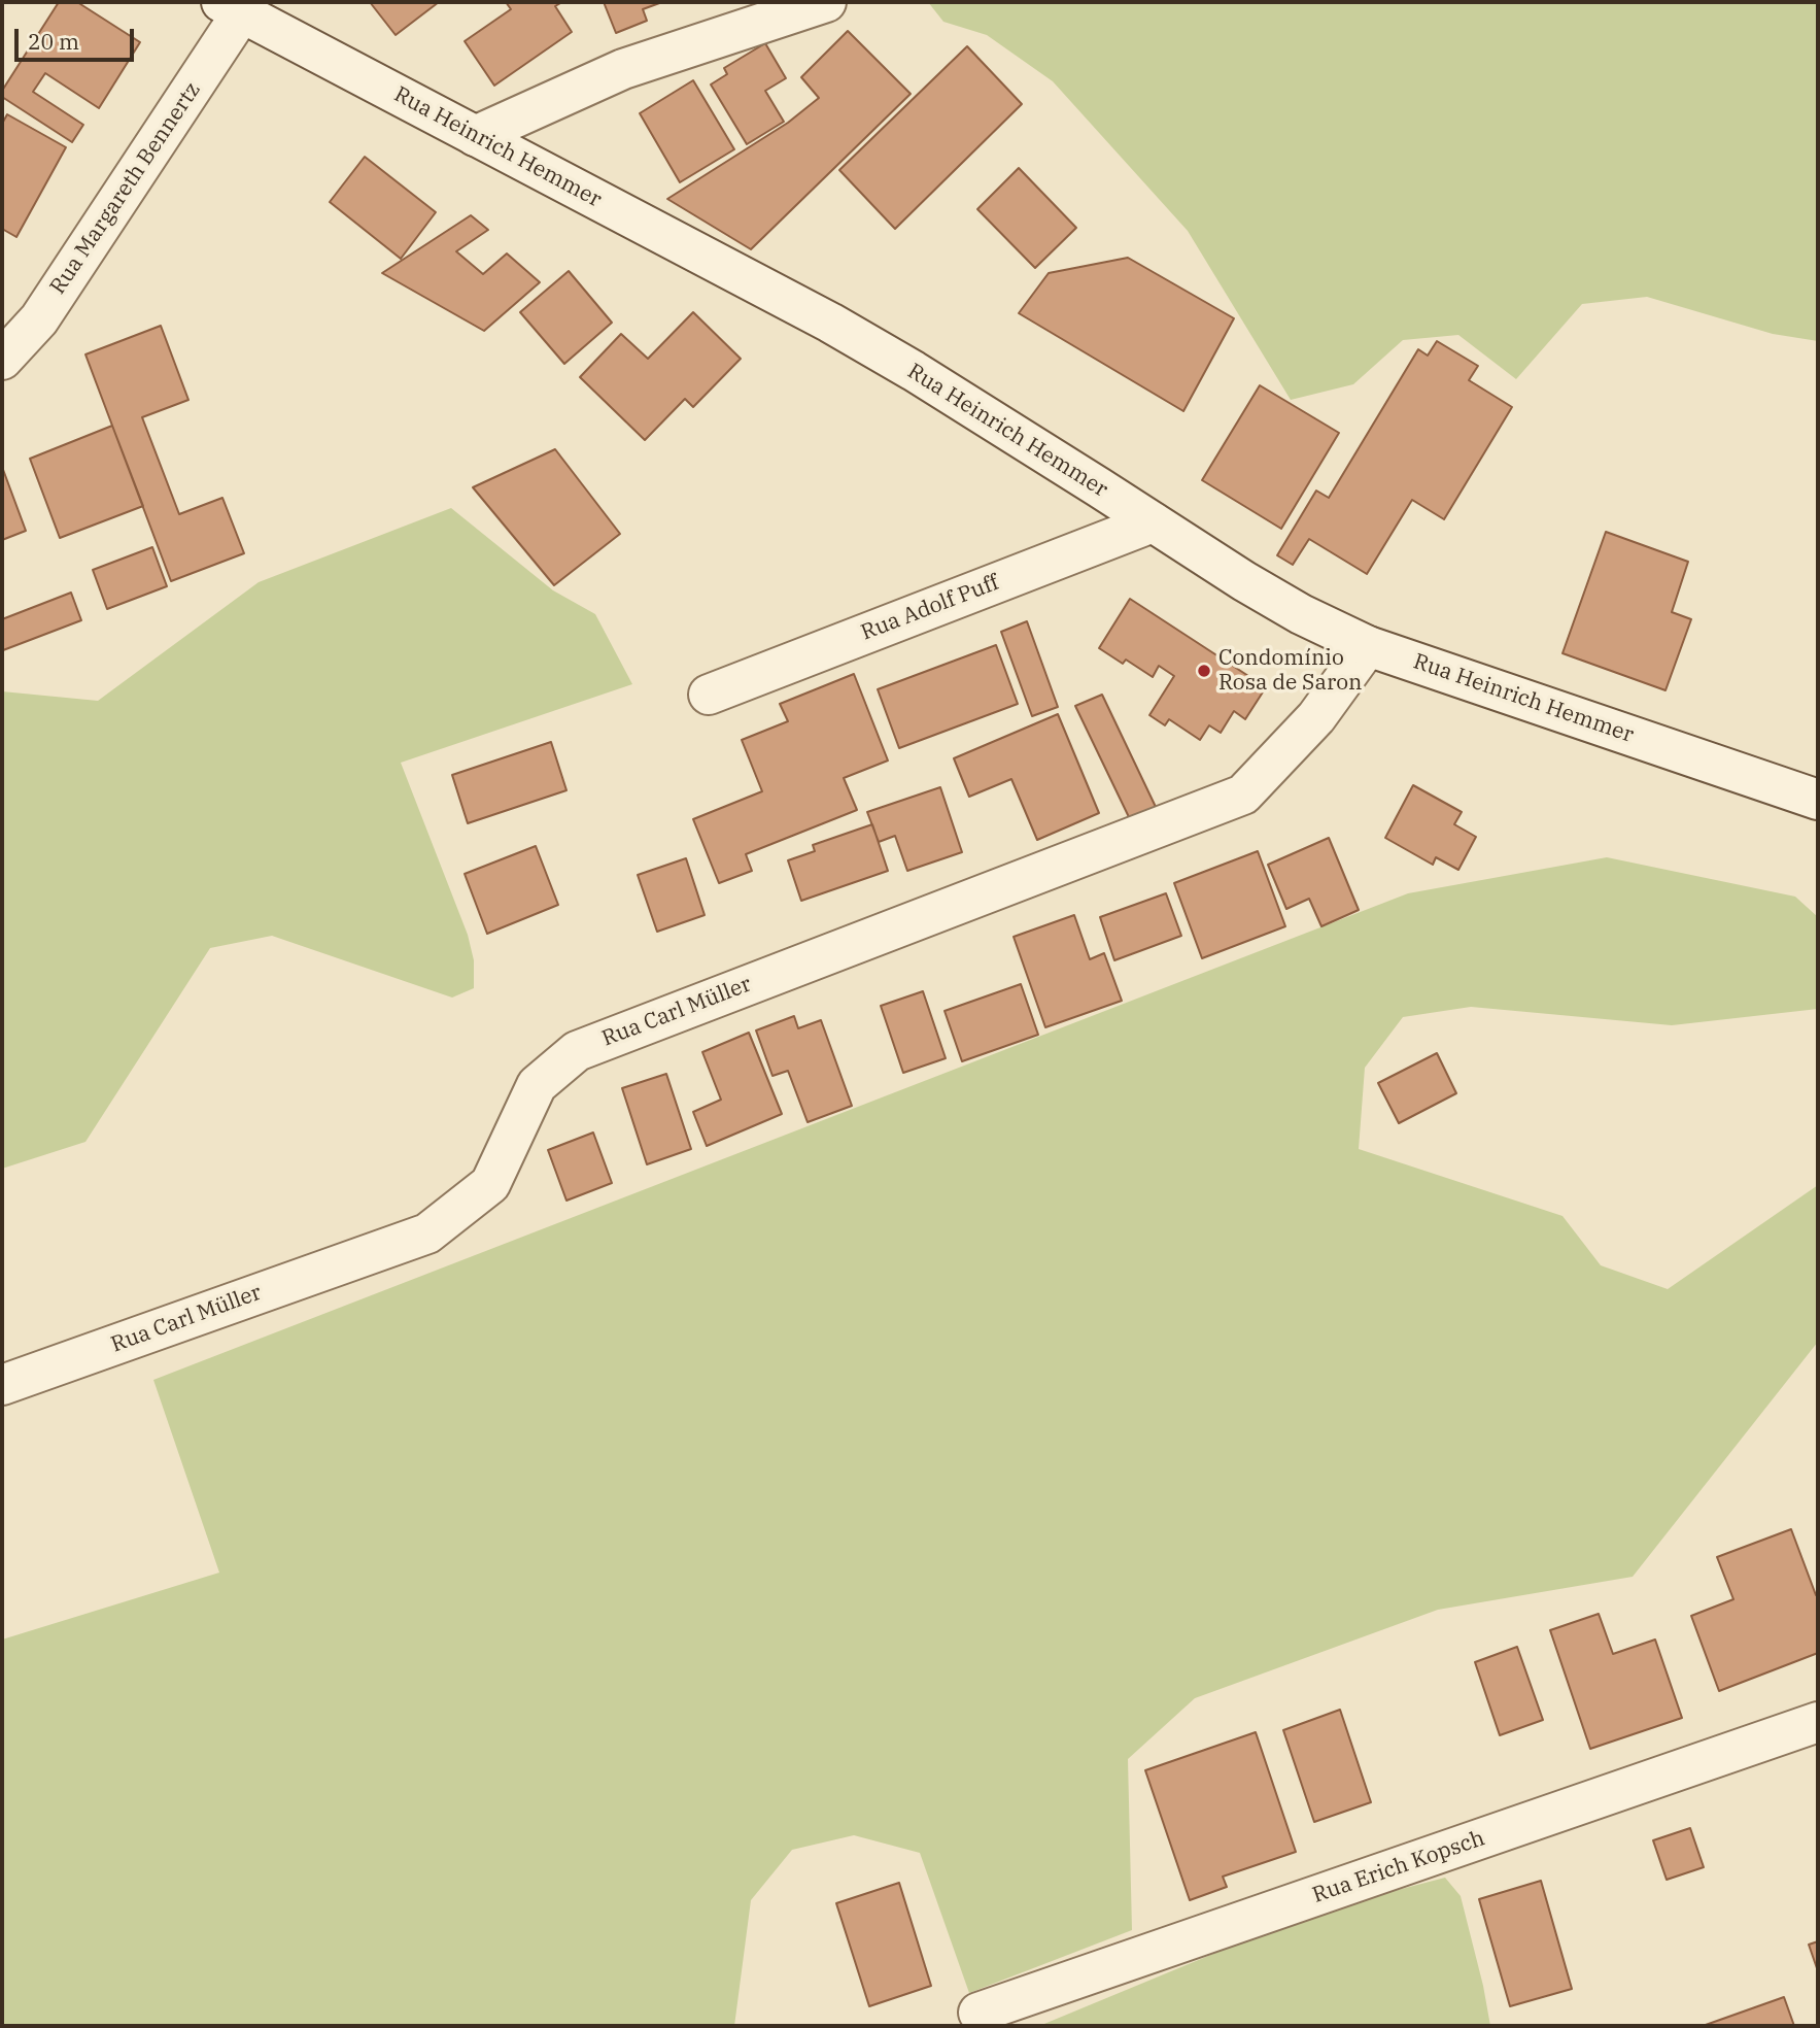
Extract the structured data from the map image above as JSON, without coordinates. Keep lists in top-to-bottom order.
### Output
{
  "streets": {
    "street": [
      "Rua Heinrich Hemmer",
      "Rua Margareth Bennertz",
      "Rua Adolf Puff",
      "Rua Carl Müller",
      "Rua Erich Kopsch"
    ]
  },
  "crossings": [
    ["Rua Heinrich Hemmer", "Rua Margareth Bennertz"],
    ["Rua Heinrich Hemmer", "Rua Adolf Puff"],
    ["Rua Heinrich Hemmer", "Rua Carl Müller"]
  ],
  "places": ["Condomínio Rosa de Saron"],
  "scale_bar": "20 m"
}
